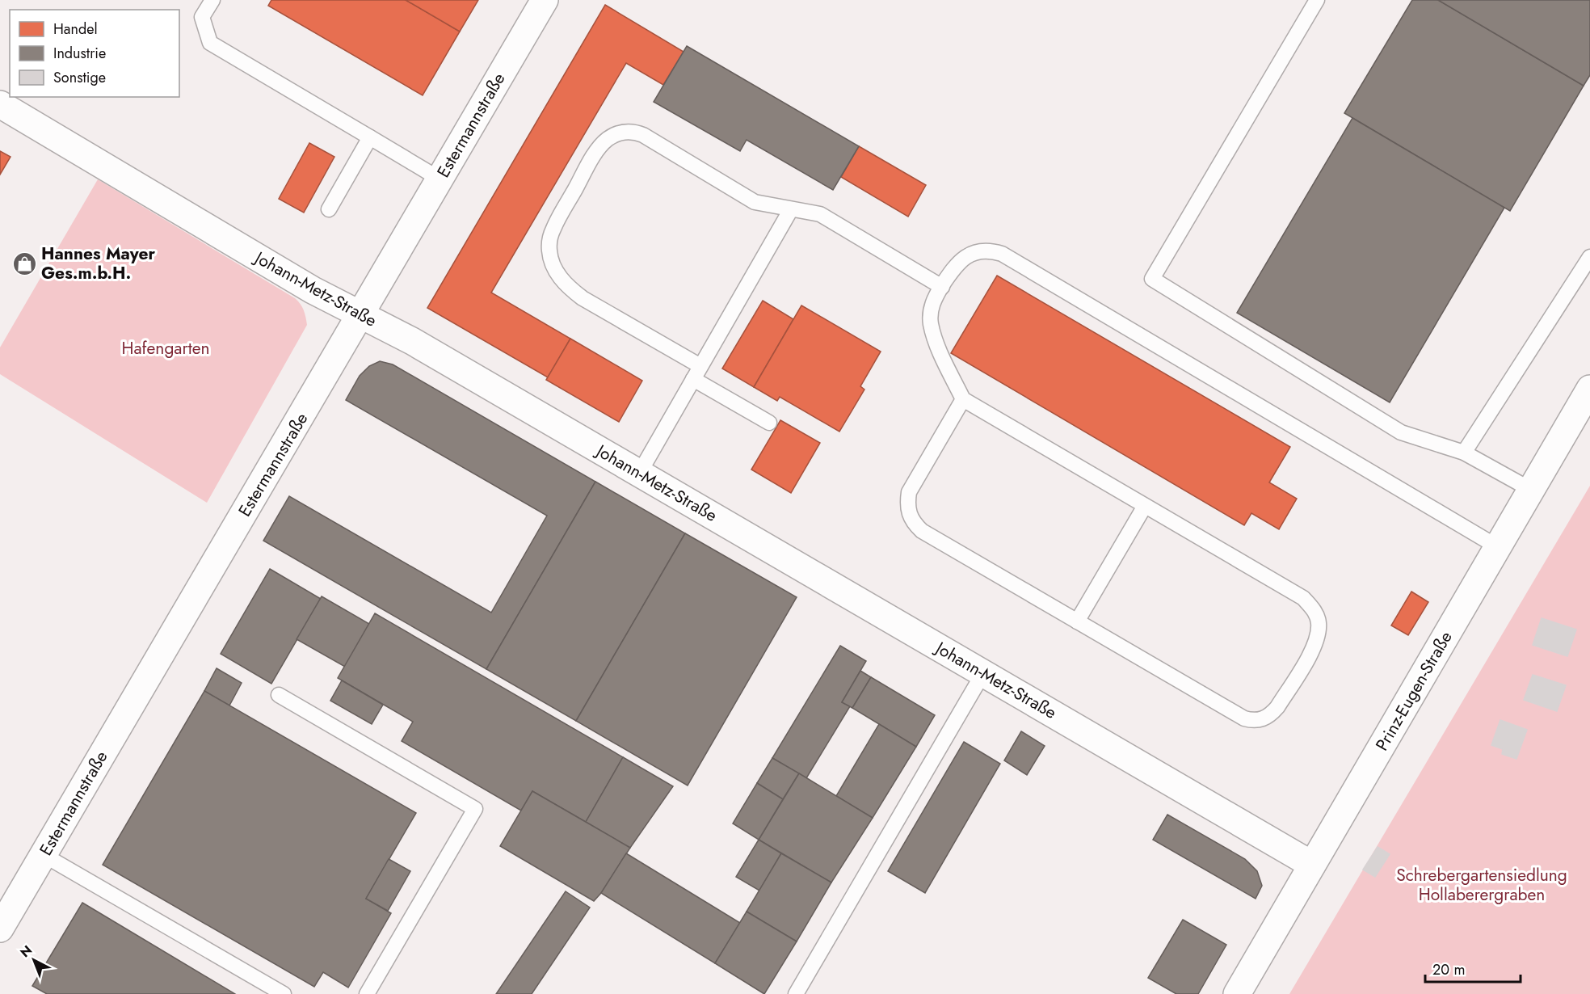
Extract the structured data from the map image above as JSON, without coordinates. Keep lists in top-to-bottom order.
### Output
{
  "streets": {
    "street": ["Estermannstraße", "Johann-Metz-Straße", "Prinz-Eugen-Straße"]
  },
  "crossings": [
    ["Estermannstraße", "Johann-Metz-Straße"],
    ["Johann-Metz-Straße", "Prinz-Eugen-Straße"]
  ],
  "parks": ["Hafengarten", "Schrebergartensiedlung Hollaberergraben"],
  "places": {
    "shop": ["Hannes Mayer Ges.m.b.H."]
  },
  "legend": ["Handel", "Industrie", "Sonstige"],
  "scale_bar": "20 m",
  "north": "top left"
}
